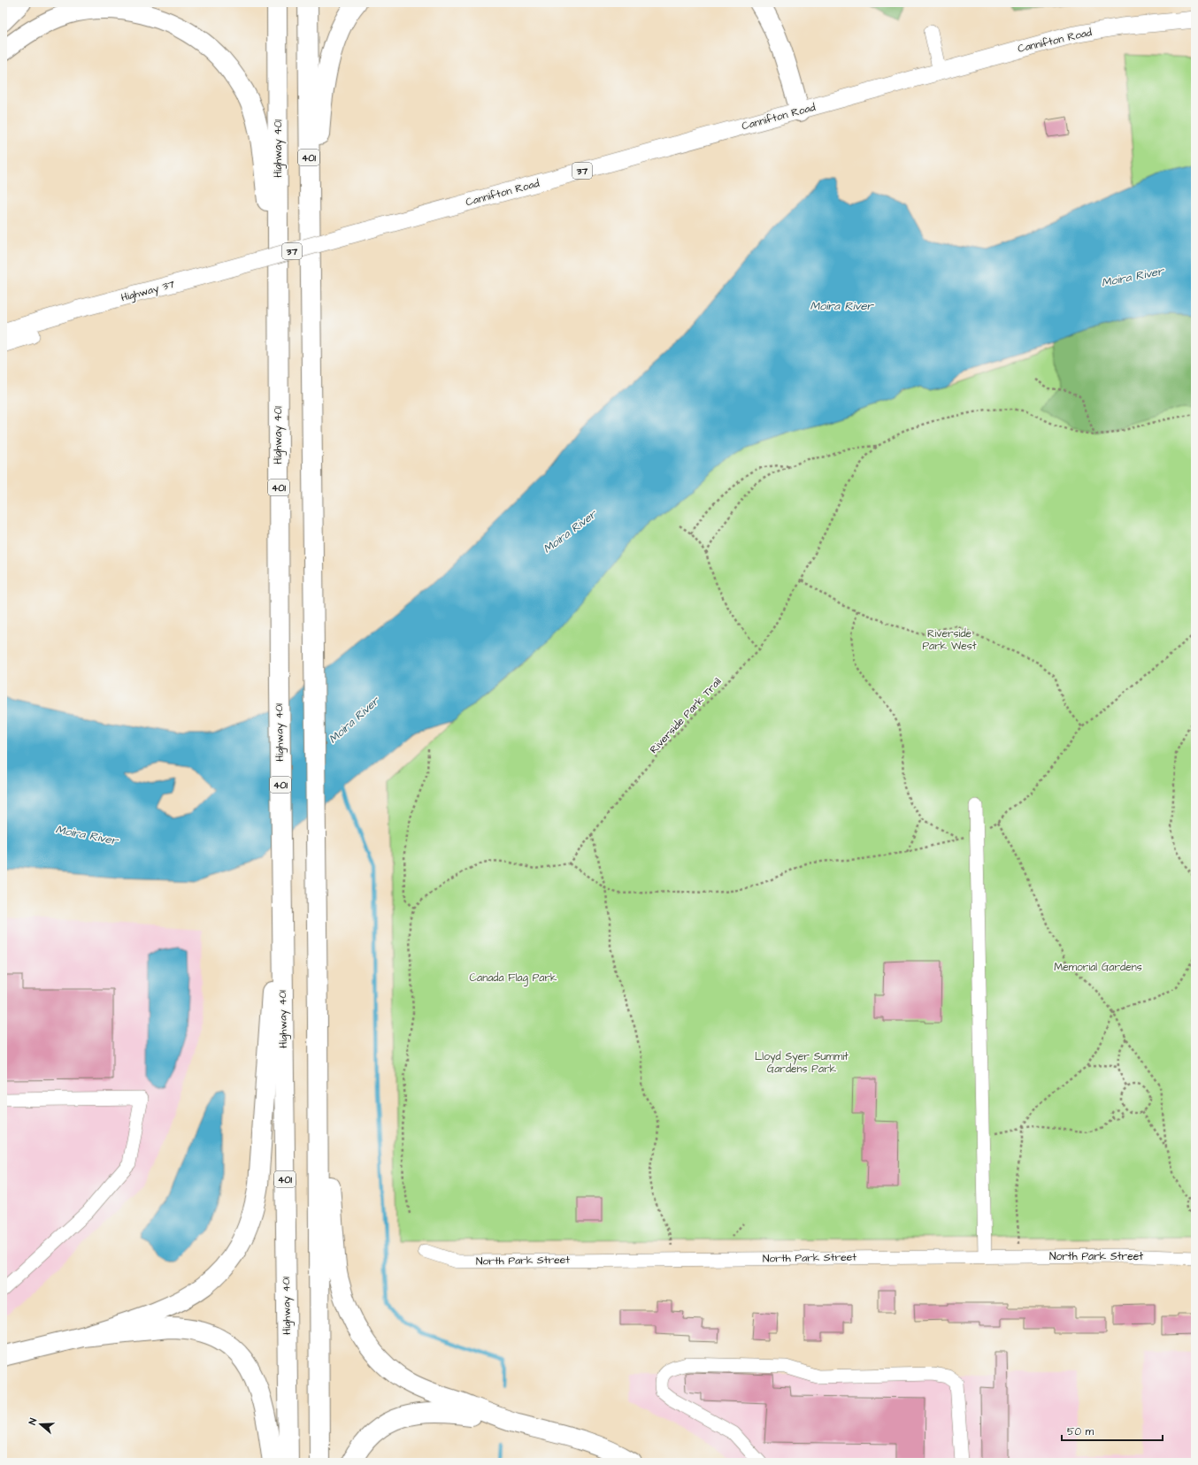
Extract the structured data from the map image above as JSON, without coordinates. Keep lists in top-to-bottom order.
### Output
{
  "streets": {
    "highway": ["Highway 401", "401"],
    "main road": ["Cannifton Road", "37", "Highway 37"],
    "street": ["North Park Street"],
    "path": ["Riverside Park Trail"]
  },
  "crossings": [
    ["Cannifton Road", "Highway 37"]
  ],
  "water": ["Moira River"],
  "parks": [
    "Riverside Park West",
    "Memorial Gardens",
    "Canada Flag Park",
    "Lloyd Syer Summit Gardens Park"
  ],
  "scale_bar": "50 m",
  "north": "left"
}
